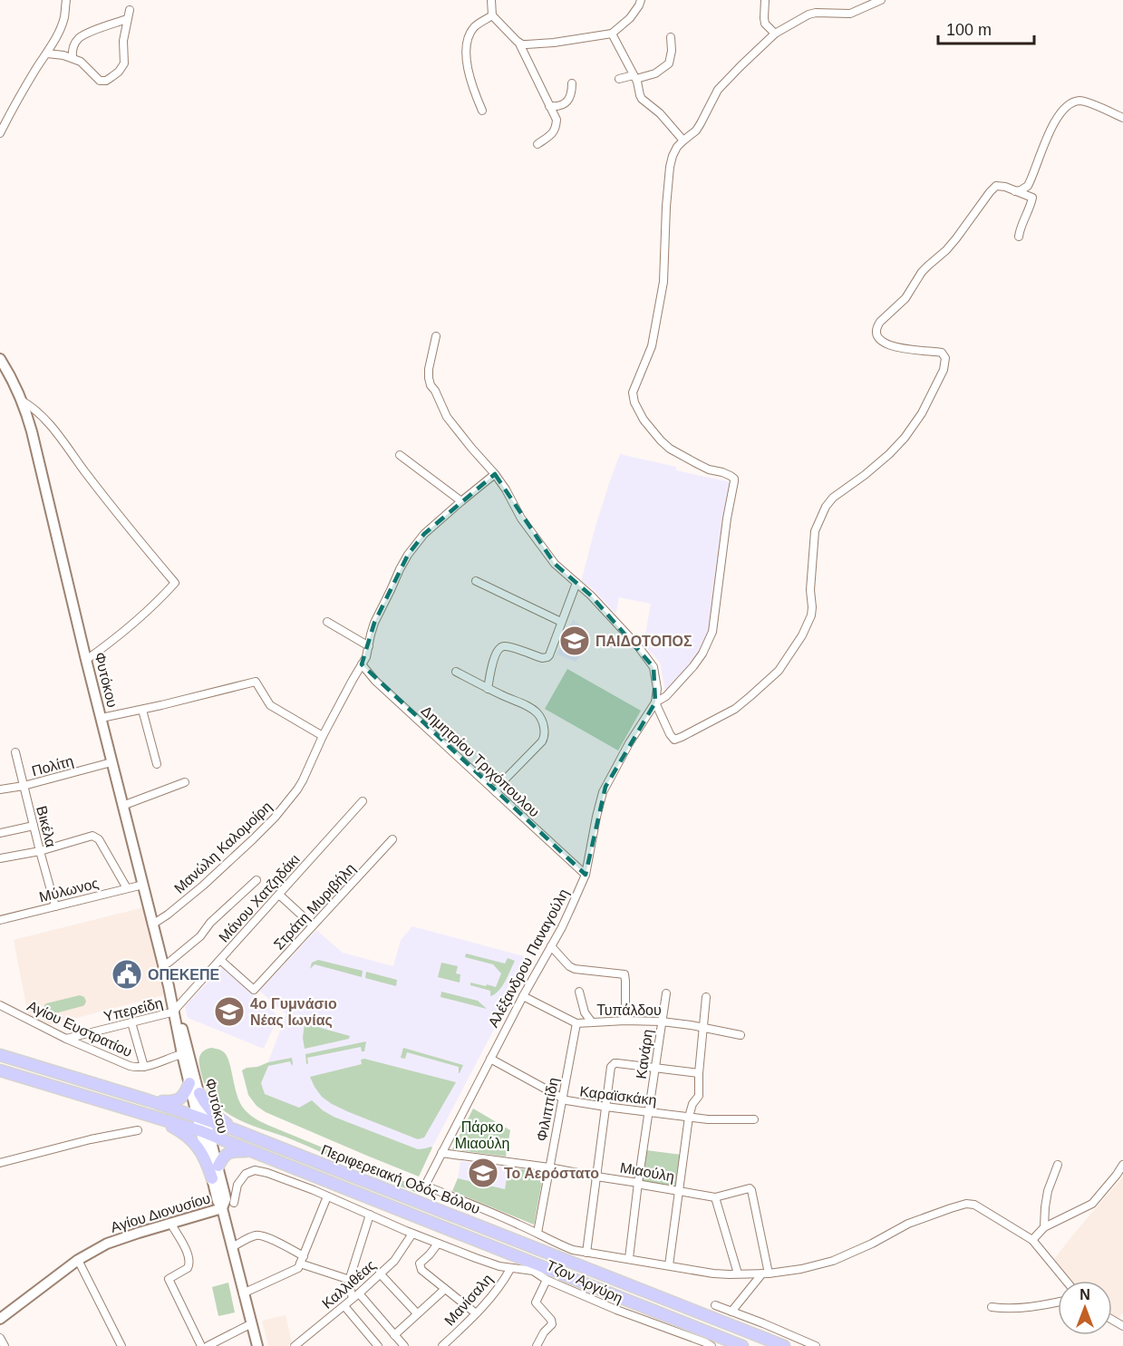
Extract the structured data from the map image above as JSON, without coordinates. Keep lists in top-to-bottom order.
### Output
{
  "streets": {
    "main road": ["Περιφερειακή Οδός Βόλου"],
    "street": [
      "Φυτόκου",
      "Δημητρίου Τριχόπουλου",
      "Πολίτη",
      "Βικέλα",
      "Μανώλη Καλομοίρη",
      "Μύλωνος",
      "Μάνου Χατζηδάκι",
      "Στράτη Μυριβήλη",
      "Αλέξανδρου Παναγούλη",
      "Υπερείδη",
      "Τυπάλδου",
      "Αγίου Ευστρατίου",
      "Κανάρη",
      "Καραϊσκάκη",
      "Φιλιππίδη",
      "Μιαούλη",
      "Αγίου Διονυσίου",
      "Τζον Αργύρη",
      "Καλλιθέας",
      "Μανίσαλη"
    ]
  },
  "crossings": [
    ["Φυτόκου", "Πολίτη"],
    ["Φυτόκου", "Μανώλη Καλομοίρη"],
    ["Φυτόκου", "Μύλωνος"],
    ["Φυτόκου", "Μάνου Χατζηδάκι"],
    ["Φυτόκου", "Υπερείδη"],
    ["Φυτόκου", "Αγίου Ευστρατίου"],
    ["Φυτόκου", "Περιφερειακή Οδός Βόλου"],
    ["Φυτόκου", "Αγίου Διονυσίου"],
    ["Δημητρίου Τριχόπουλου", "Μανώλη Καλομοίρη"],
    ["Δημητρίου Τριχόπουλου", "Αλέξανδρου Παναγούλη"],
    ["Πολίτη", "Βικέλα"],
    ["Βικέλα", "Μύλωνος"],
    ["Μάνου Χατζηδάκι", "Στράτη Μυριβήλη"],
    ["Μάνου Χατζηδάκι", "Υπερείδη"],
    ["Αλέξανδρου Παναγούλη", "Τυπάλδου"],
    ["Αλέξανδρου Παναγούλη", "Καραϊσκάκη"],
    ["Αλέξανδρου Παναγούλη", "Φιλιππίδη"],
    ["Αλέξανδρου Παναγούλη", "Μιαούλη"],
    ["Υπερείδη", "Αγίου Ευστρατίου"],
    ["Τυπάλδου", "Κανάρη"],
    ["Τυπάλδου", "Φιλιππίδη"],
    ["Κανάρη", "Καραϊσκάκη"],
    ["Κανάρη", "Μιαούλη"],
    ["Καραϊσκάκη", "Φιλιππίδη"],
    ["Φιλιππίδη", "Μιαούλη"],
    ["Τζον Αργύρη", "Καλλιθέας"],
    ["Τζον Αργύρη", "Μανίσαλη"]
  ],
  "parks": ["Πάρκο Μιαούλη"],
  "places": {
    "school or university": ["ΠΑΙΔΟΤΟΠΟΣ", "4ο Γυμνάσιο Νέας Ιωνίας", "Το Αερόστατο"],
    "public building": ["ΟΠΕΚΕΠΕ"]
  },
  "scale_bar": "100 m",
  "north": "top"
}
